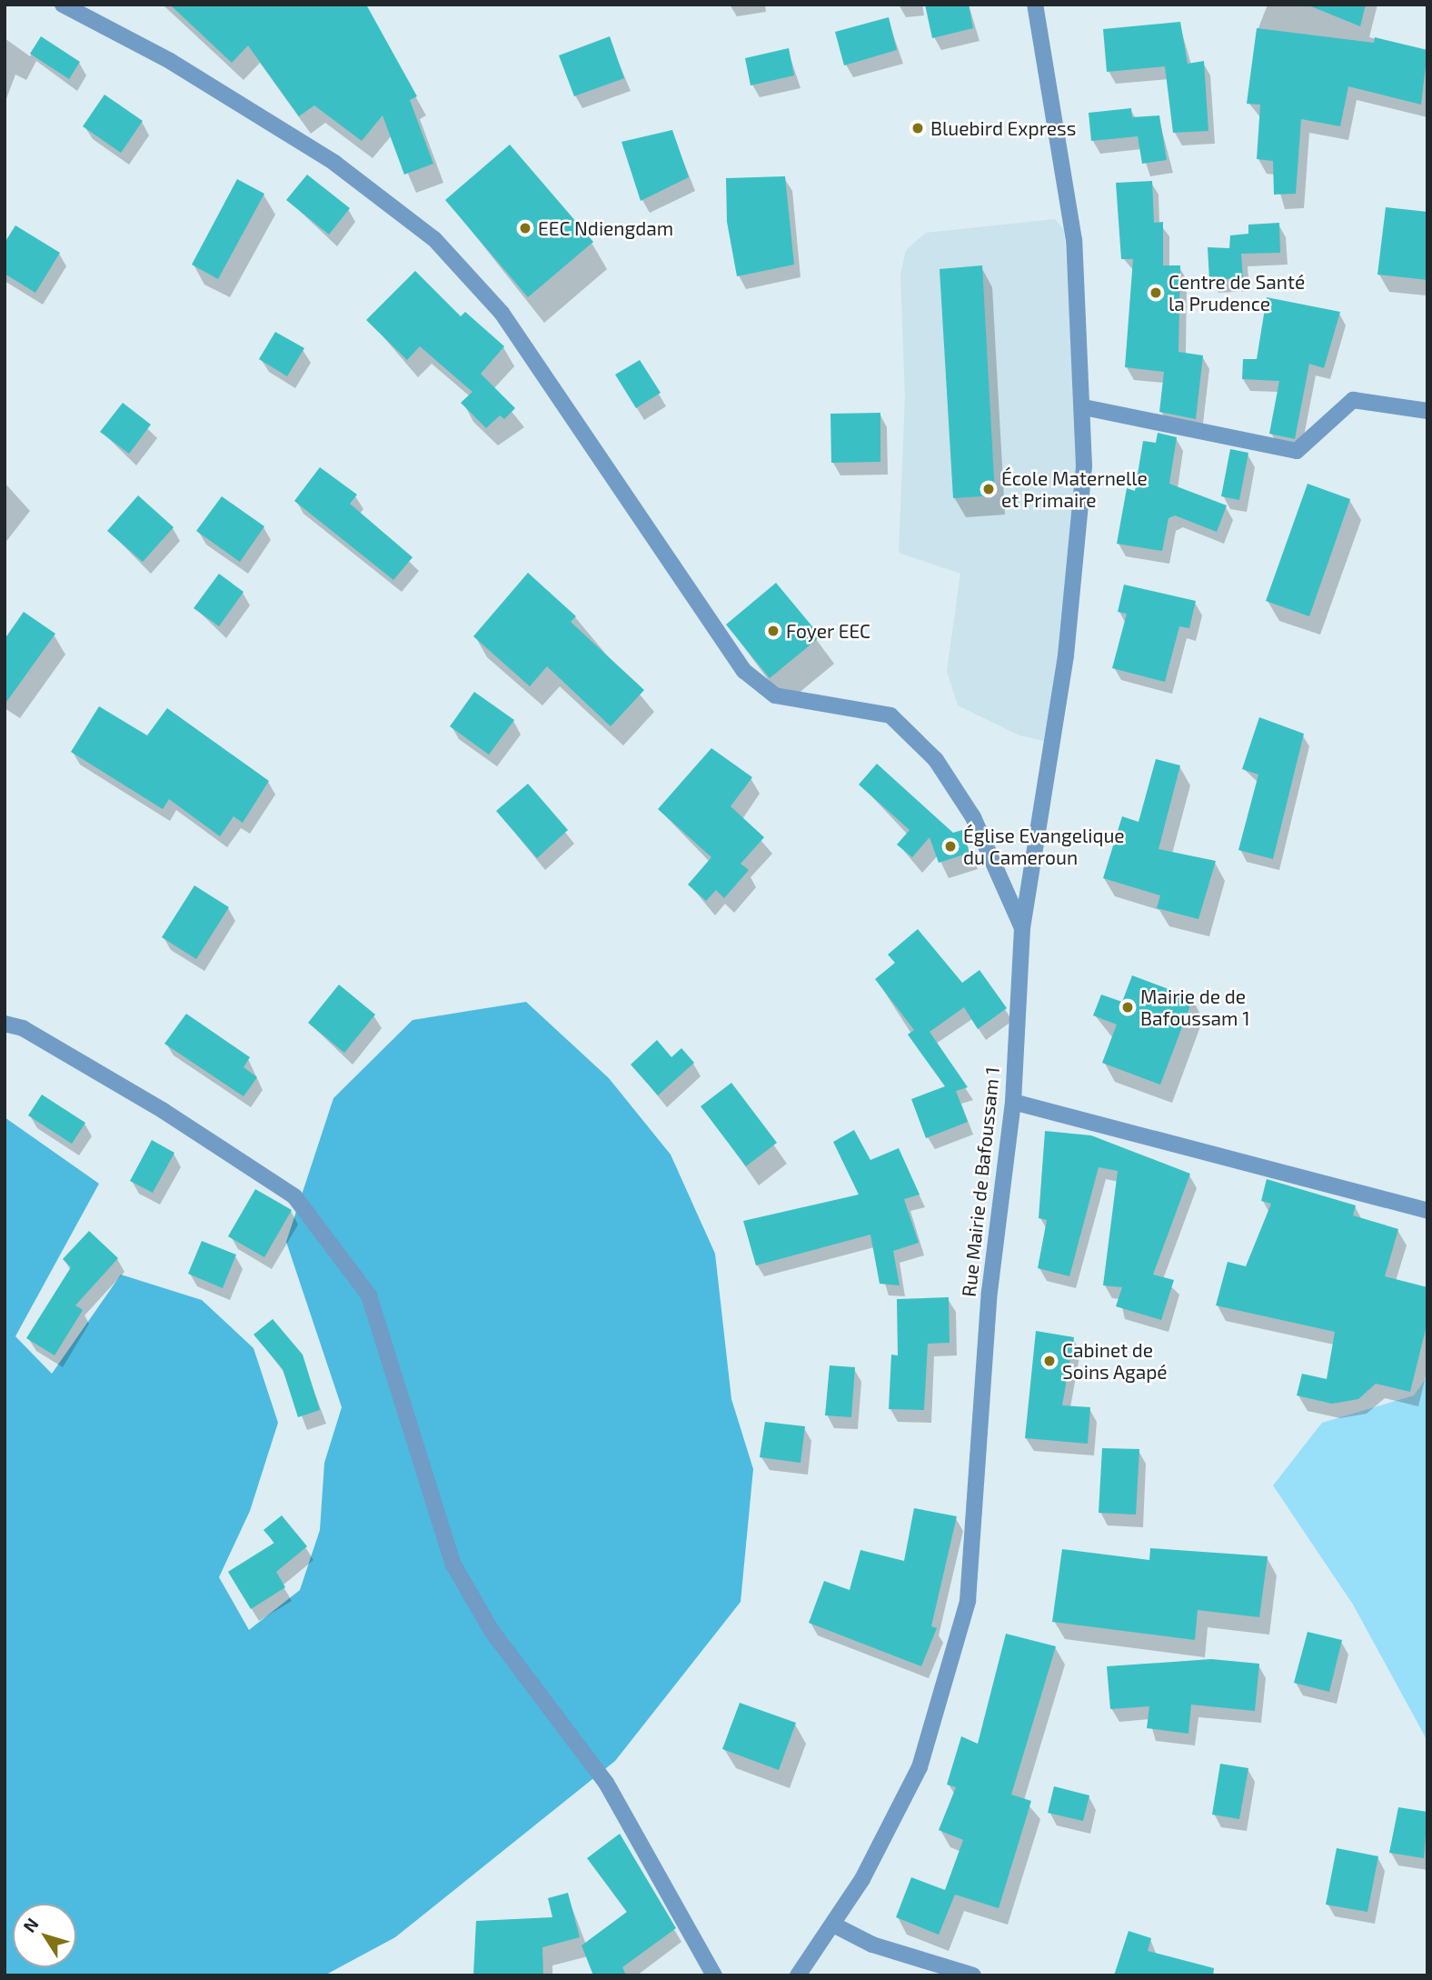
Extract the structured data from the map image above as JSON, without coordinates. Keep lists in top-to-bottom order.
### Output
{
  "streets": {
    "street": ["Rue Mairie de Bafoussam 1"]
  },
  "places": [
    "Bluebird Express",
    "EEC Ndiengdam",
    "Centre de Santé la Prudence",
    "École Maternelle et Primaire",
    "Foyer EEC",
    "Église Evangelique du Cameroun",
    "Mairie de de Bafoussam 1",
    "Cabinet de Soins Agapé"
  ],
  "north": "top left"
}
